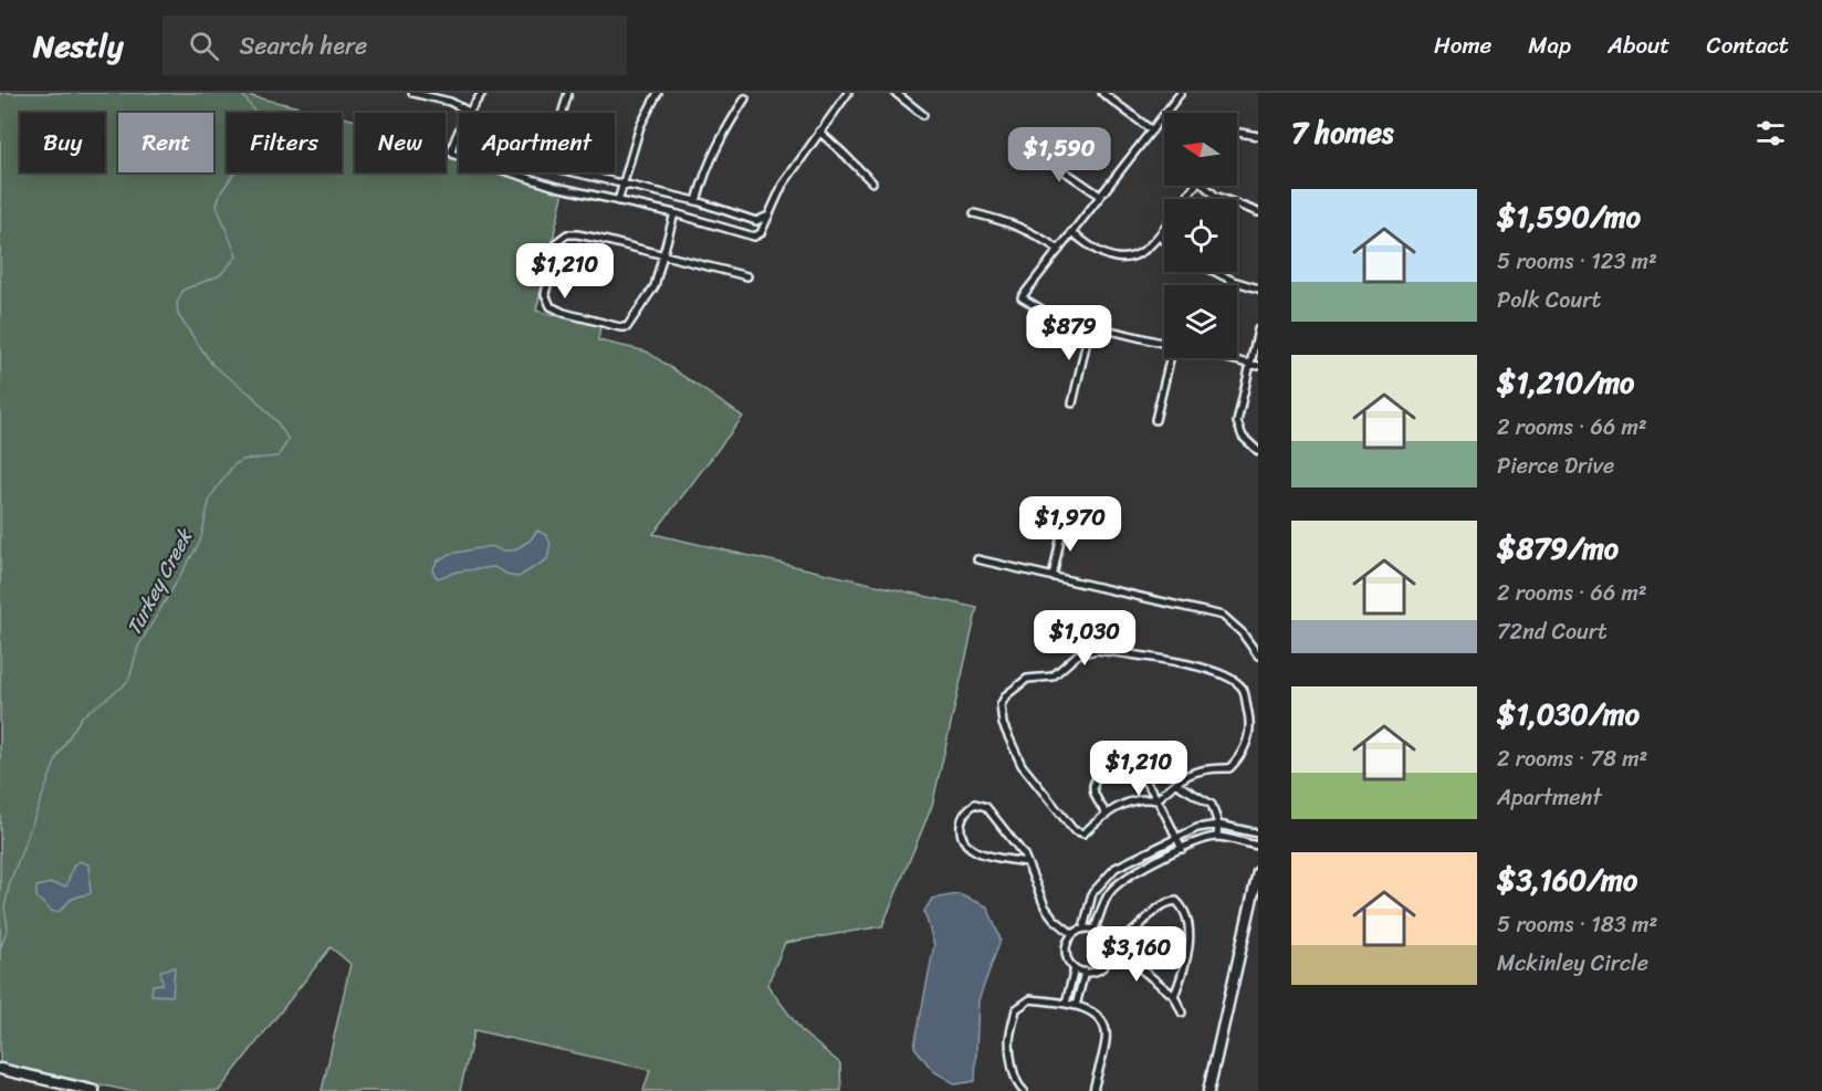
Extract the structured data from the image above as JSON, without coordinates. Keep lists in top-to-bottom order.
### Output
{
  "water": ["Turkey Creek"],
  "north": "left",
  "page": {
    "header": "Nestly",
    "search": "Search here",
    "nav": [
      "Home",
      "Map",
      "About",
      "Contact"
    ],
    "heading": "7 homes",
    "chip": [
      "Buy",
      "Rent",
      "Filters",
      "New",
      "Apartment"
    ],
    "price": [
      "$1,590",
      "$1,210",
      "$879",
      "$1,970",
      "$1,030",
      "$1,210",
      "$3,160"
    ],
    "list": [
      {
        "name": "$1,590/mo",
        "note": "5 rooms · 123 m² · Polk Court"
      },
      {
        "name": "$1,210/mo",
        "note": "2 rooms · 66 m² · Pierce Drive"
      },
      {
        "name": "$879/mo",
        "note": "2 rooms · 66 m² · 72nd Court"
      },
      {
        "name": "$1,030/mo",
        "note": "2 rooms · 78 m² · Apartment"
      },
      {
        "name": "$3,160/mo",
        "note": "5 rooms · 183 m² · Mckinley Circle"
      }
    ]
  }
}
